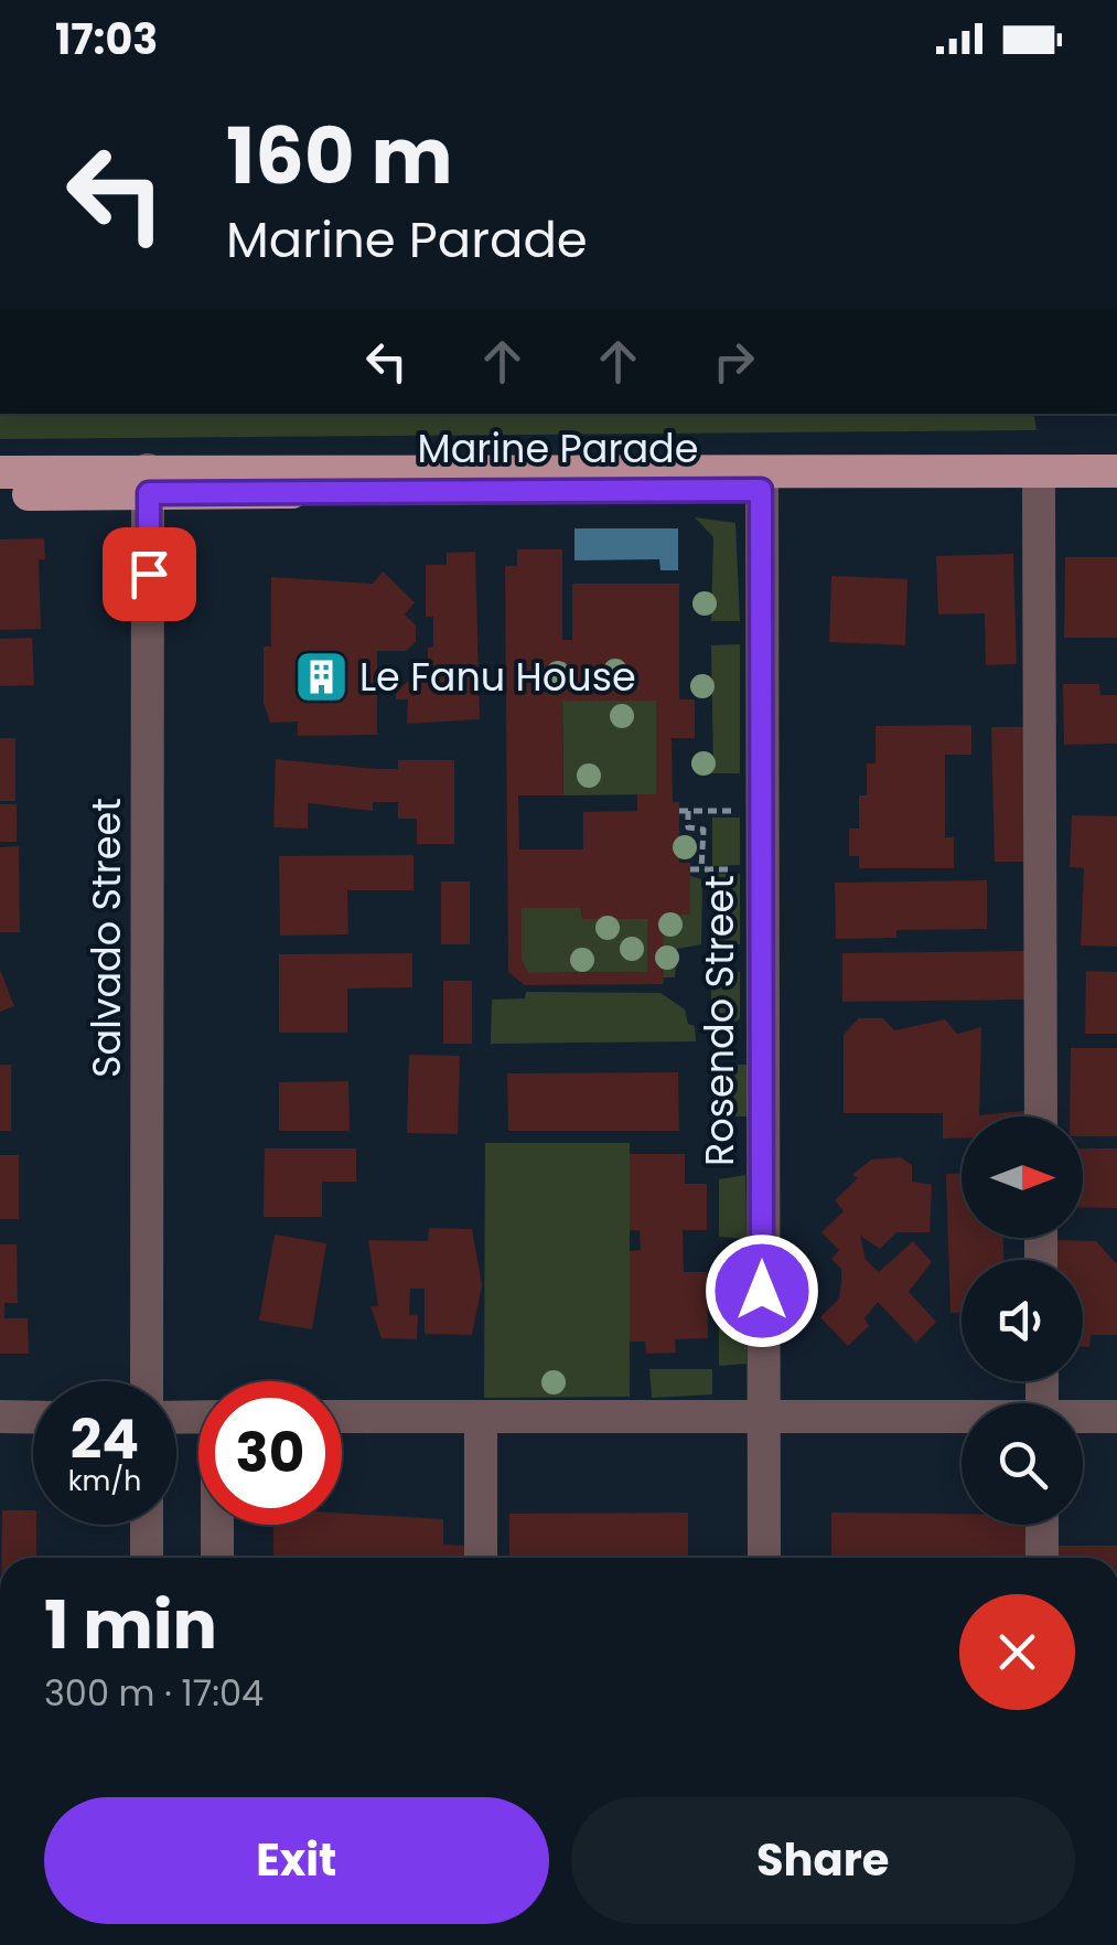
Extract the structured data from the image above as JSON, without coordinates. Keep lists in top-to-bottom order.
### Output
{
  "streets": {
    "main road": ["Marine Parade"],
    "street": ["Salvado Street", "Rosendo Street"]
  },
  "crossings": [
    ["Marine Parade", "Salvado Street"],
    ["Marine Parade", "Rosendo Street"]
  ],
  "places": {
    "building": ["Le Fanu House"]
  },
  "north": "right",
  "page": {
    "status": "17:03",
    "turn": ["160 m", "Marine Parade"],
    "speed": "24 km/h",
    "limit": "30",
    "heading": ["1 min", "300 m · 17:04"],
    "buttons": ["Exit", "Share"]
  }
}
